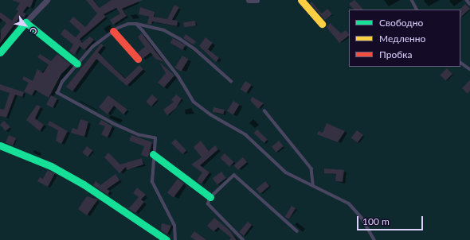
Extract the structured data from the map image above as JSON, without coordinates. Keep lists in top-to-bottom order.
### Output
{
  "legend": ["Свободно", "Медленно", "Пробка"],
  "scale_bar": "100 m",
  "north": "bottom right"
}
